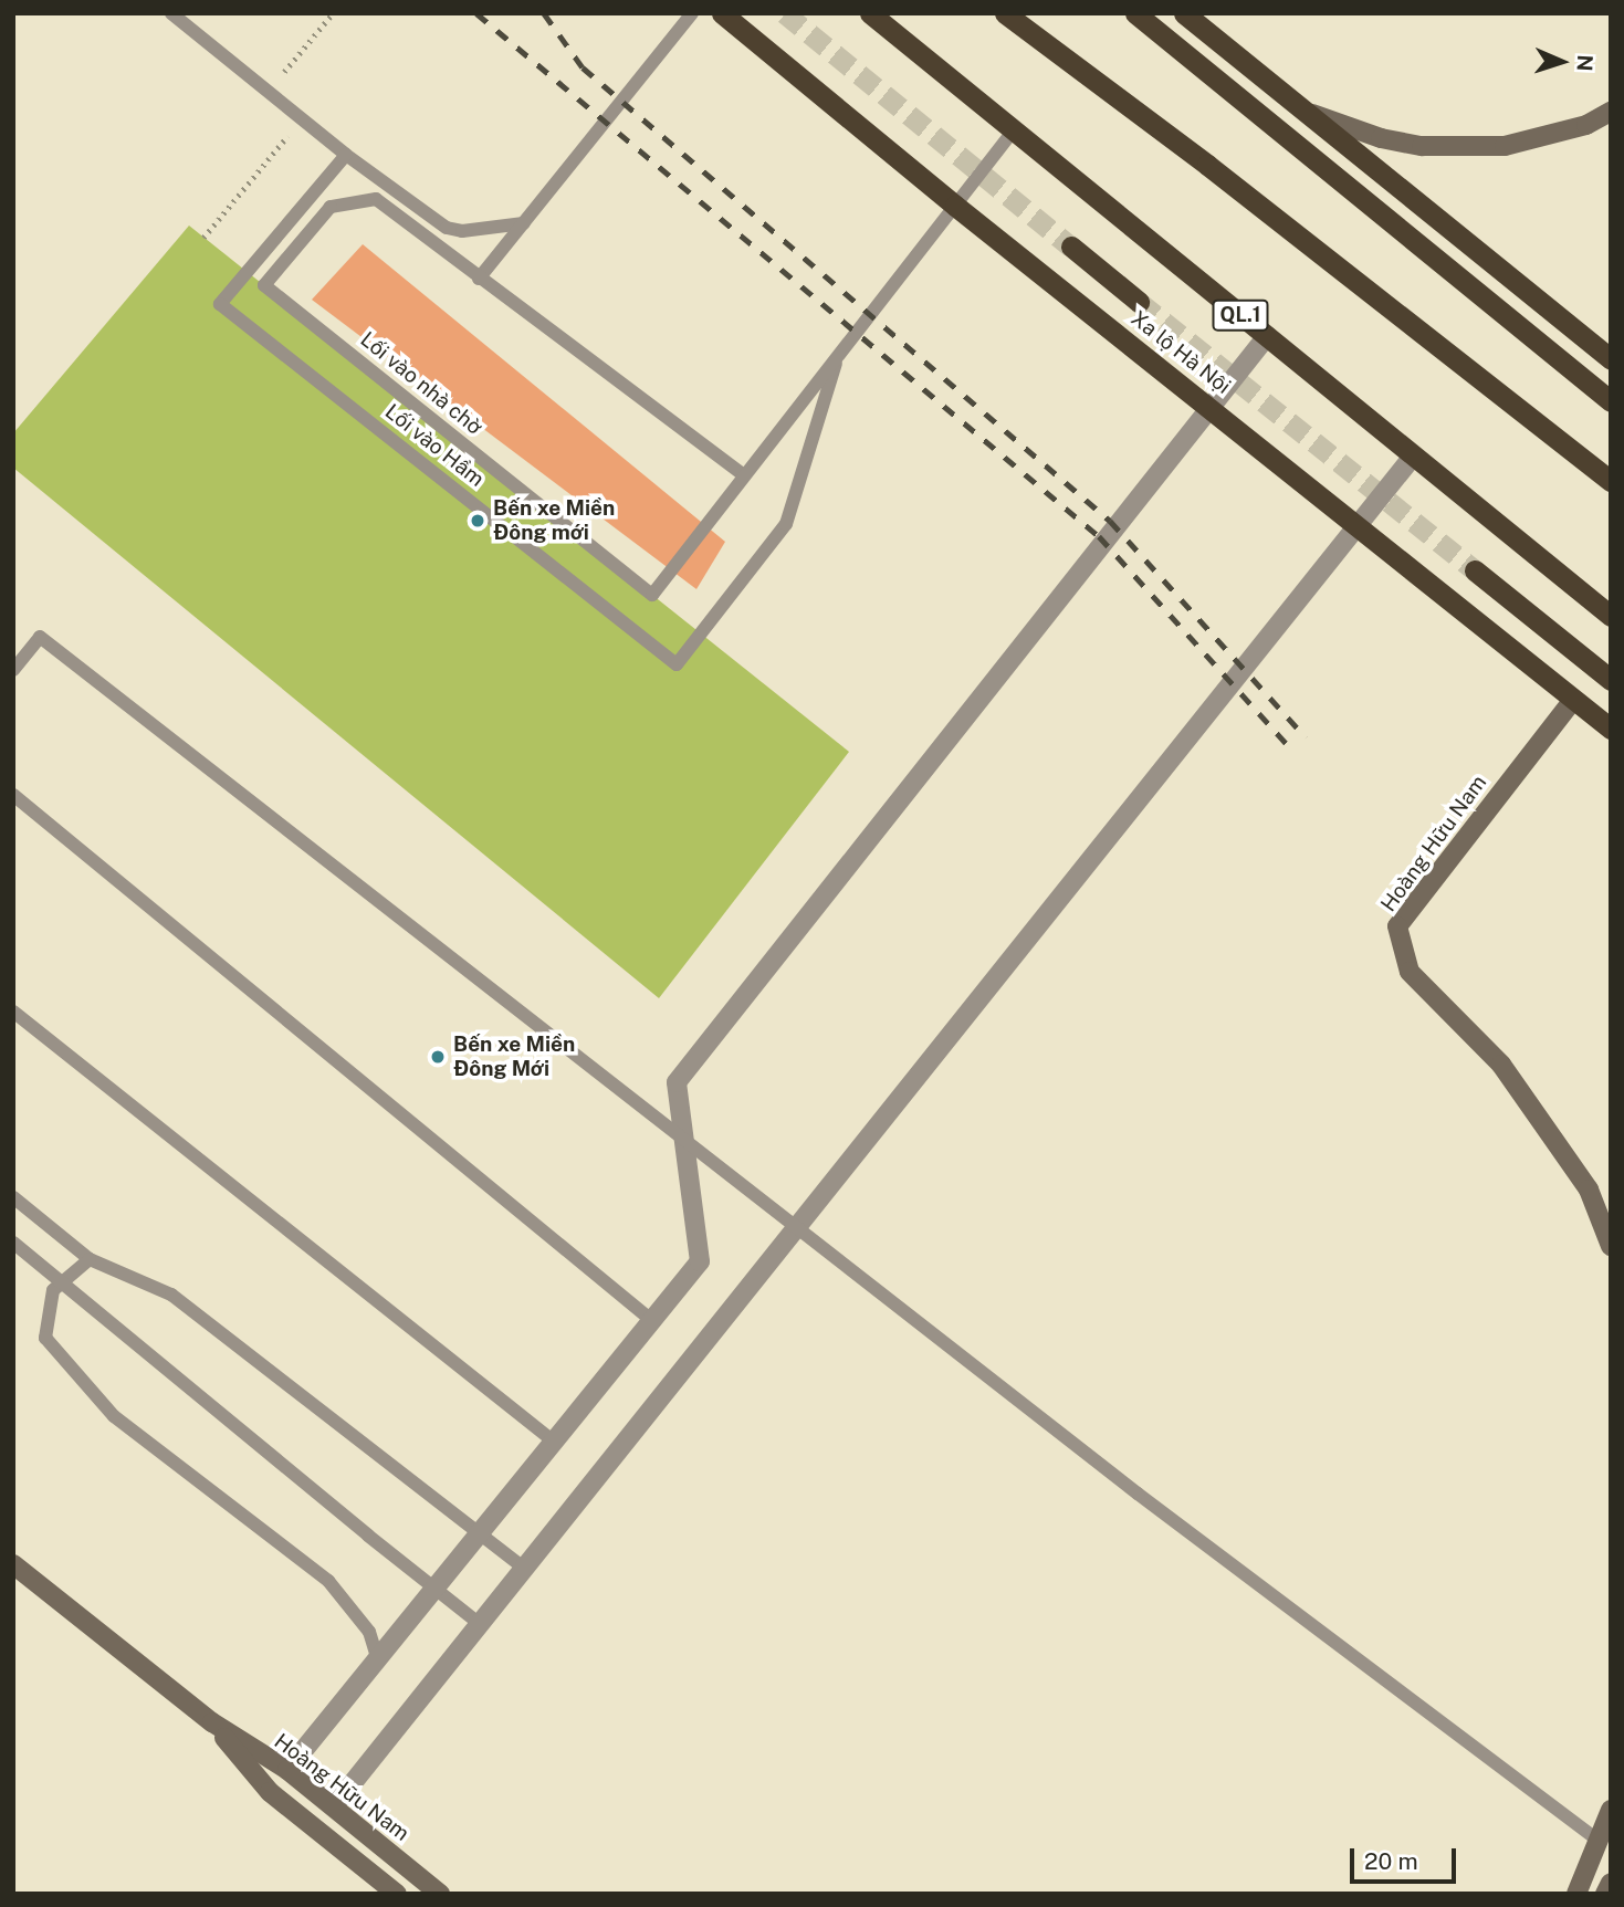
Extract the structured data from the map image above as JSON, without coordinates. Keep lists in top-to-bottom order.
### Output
{
  "streets": {
    "highway": ["QL.1", "Xa lộ Hà Nội"],
    "main road": ["Hoàng Hữu Nam"],
    "lane": ["Lối vào nhà chờ", "Lối vào Hầm"]
  },
  "crossings": [
    ["Xa lộ Hà Nội", "Hoàng Hữu Nam"]
  ],
  "places": ["Bến xe Miền Đông mới", "Bến xe Miền Đông Mới"],
  "scale_bar": "20 m",
  "north": "right"
}
